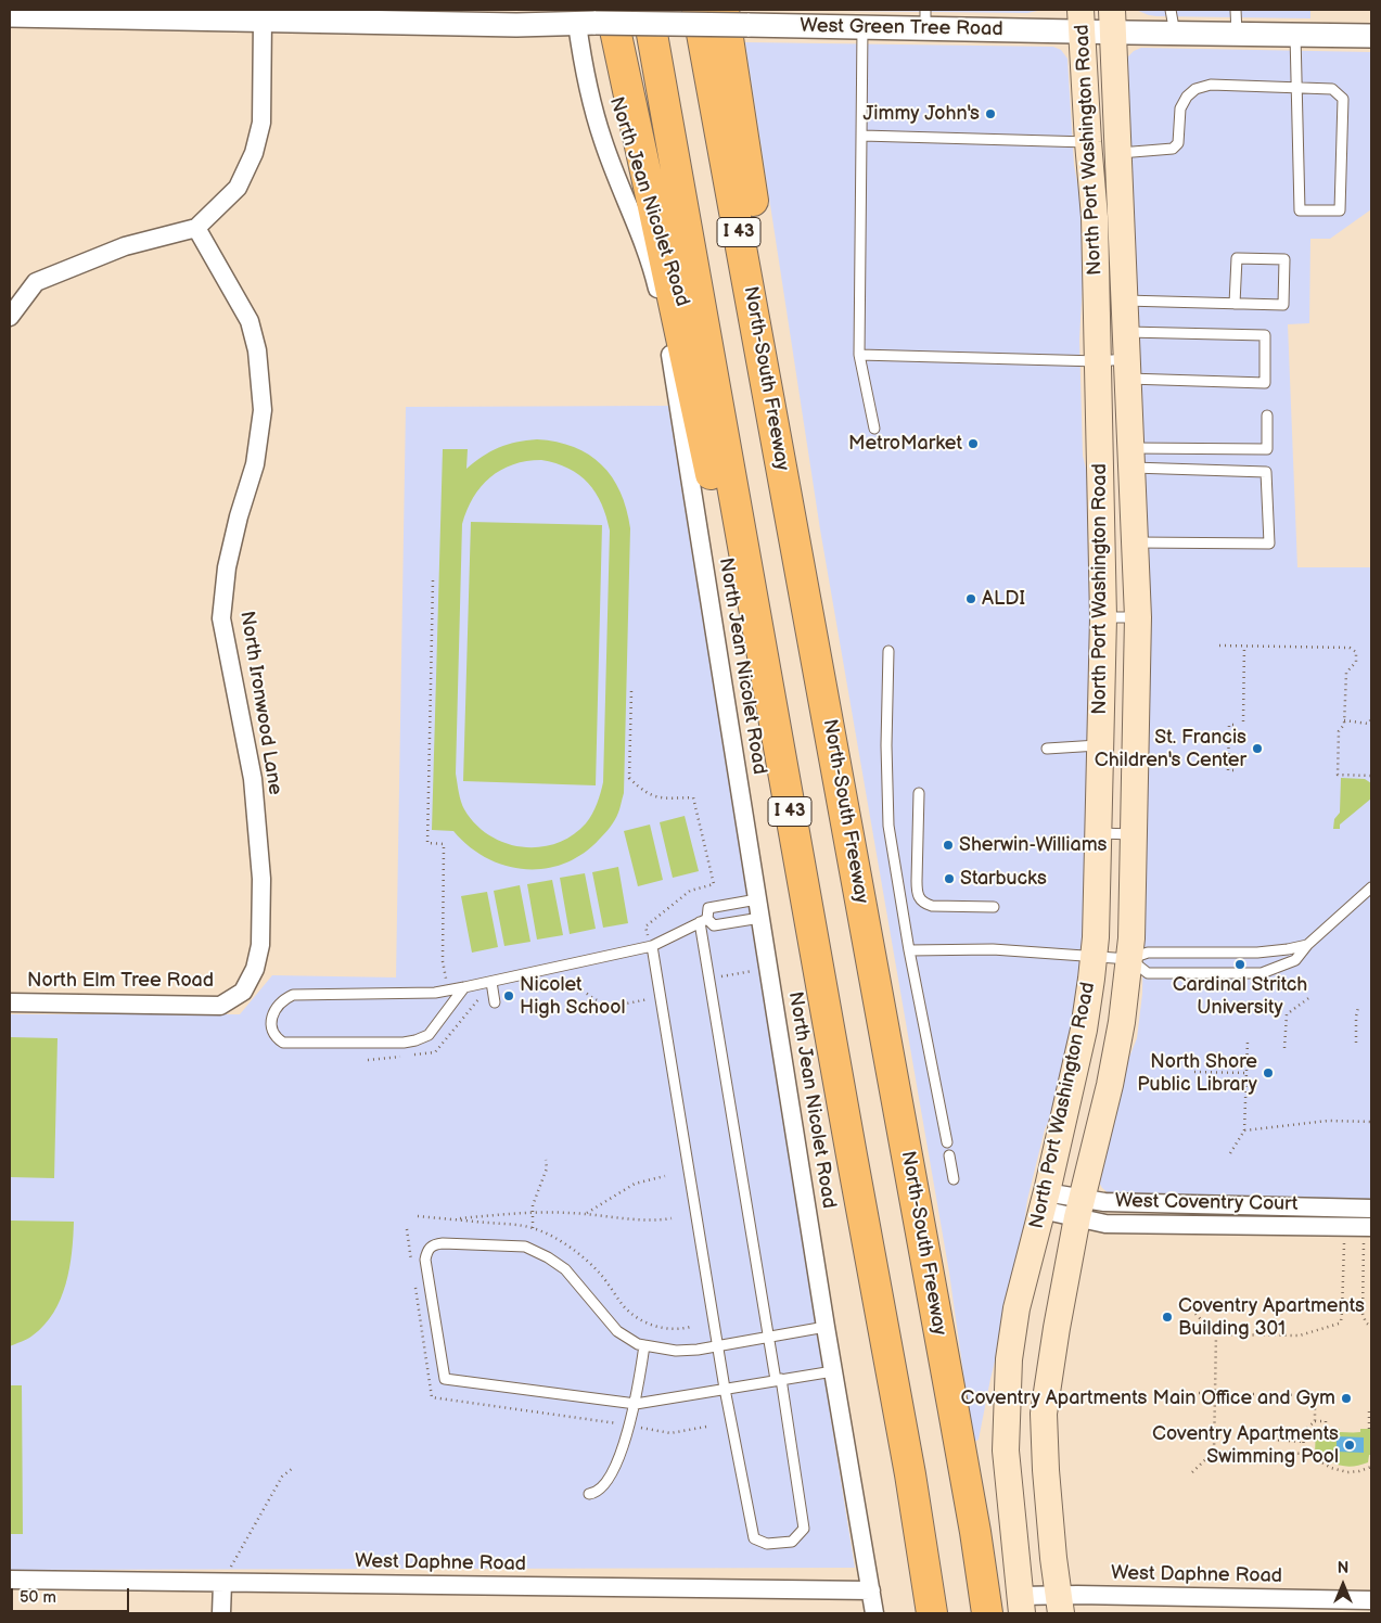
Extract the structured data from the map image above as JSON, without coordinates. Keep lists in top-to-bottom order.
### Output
{
  "streets": {
    "highway": ["I 43", "North-South Freeway"],
    "main road": ["North Port Washington Road"],
    "street": [
      "West Green Tree Road",
      "North Jean Nicolet Road",
      "North Ironwood Lane",
      "North Elm Tree Road",
      "West Coventry Court",
      "West Daphne Road"
    ]
  },
  "crossings": [
    ["West Green Tree Road", "North Port Washington Road"],
    ["West Green Tree Road", "North Jean Nicolet Road"],
    ["North Port Washington Road", "West Coventry Court"],
    ["North Port Washington Road", "West Daphne Road"],
    ["North Jean Nicolet Road", "West Daphne Road"],
    ["North Ironwood Lane", "North Elm Tree Road"]
  ],
  "places": [
    "Jimmy John's",
    "MetroMarket",
    "ALDI",
    "St. Francis Children's Center",
    "Sherwin-Williams",
    "Starbucks",
    "Cardinal Stritch University",
    "Nicolet High School",
    "North Shore Public Library",
    "Coventry Apartments Building 301",
    "Coventry Apartments Main Office and Gym",
    "Coventry Apartments Swimming Pool"
  ],
  "scale_bar": "50 m",
  "north": "top"
}
